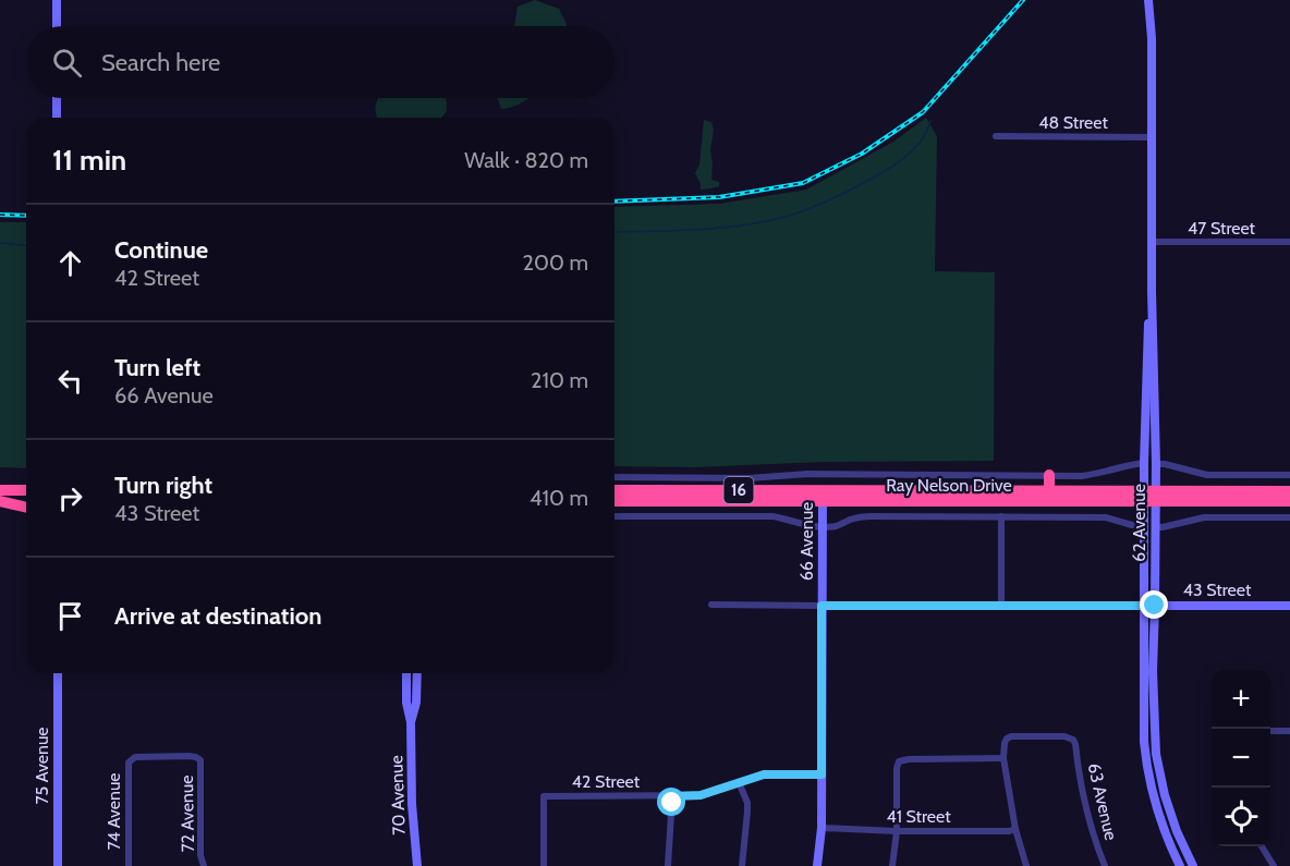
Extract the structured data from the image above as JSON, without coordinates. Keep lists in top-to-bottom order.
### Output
{
  "streets": {
    "highway": ["Ray Nelson Drive", "16"],
    "main road": [
      "62 Avenue",
      "66 Avenue",
      "43 Street",
      "75 Avenue",
      "70 Avenue"
    ],
    "street": [
      "48 Street",
      "47 Street",
      "42 Street",
      "63 Avenue",
      "74 Avenue",
      "72 Avenue",
      "41 Street"
    ]
  },
  "crossings": [
    ["48 Street", "62 Avenue"],
    ["47 Street", "62 Avenue"],
    ["Ray Nelson Drive", "62 Avenue"],
    ["Ray Nelson Drive", "66 Avenue"],
    ["62 Avenue", "43 Street"],
    ["66 Avenue", "43 Street"],
    ["66 Avenue", "42 Street"],
    ["66 Avenue", "41 Street"],
    ["74 Avenue", "72 Avenue"]
  ],
  "page": {
    "search": "Search here",
    "heading": ["11 min", "Walk · 820 m"],
    "list": [
      ["Continue", "42 Street", "200 m"],
      ["Turn left", "66 Avenue", "210 m"],
      ["Turn right", "43 Street", "410 m"],
      "Arrive at destination"
    ],
    "map_buttons": ["+", "−"]
  }
}
